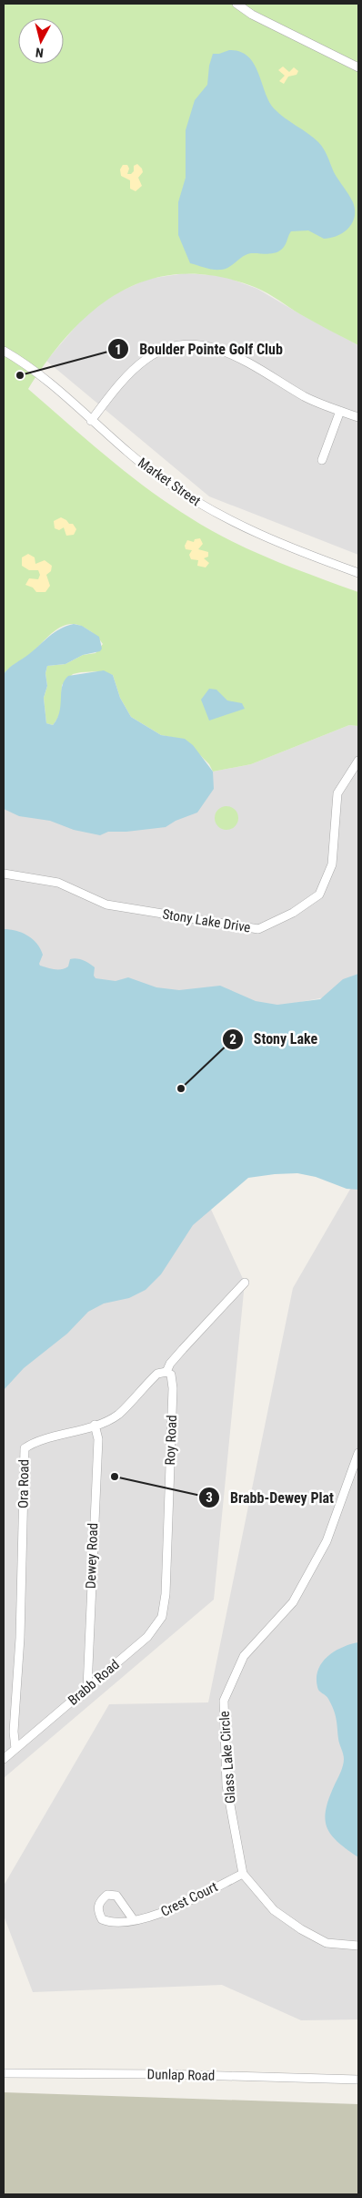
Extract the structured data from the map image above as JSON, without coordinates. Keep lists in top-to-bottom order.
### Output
{
  "streets": {
    "street": [
      "Market Street",
      "Stony Lake Drive",
      "Roy Road",
      "Ora Road",
      "Dewey Road",
      "Brabb Road",
      "Glass Lake Circle",
      "Crest Court",
      "Dunlap Road"
    ]
  },
  "crossings": [
    ["Roy Road", "Ora Road"],
    ["Roy Road", "Brabb Road"],
    ["Ora Road", "Dewey Road"],
    ["Ora Road", "Brabb Road"],
    ["Dewey Road", "Brabb Road"],
    ["Glass Lake Circle", "Crest Court"]
  ],
  "places": ["Boulder Pointe Golf Club", "Stony Lake", "Brabb-Dewey Plat"],
  "north": "bottom"
}
